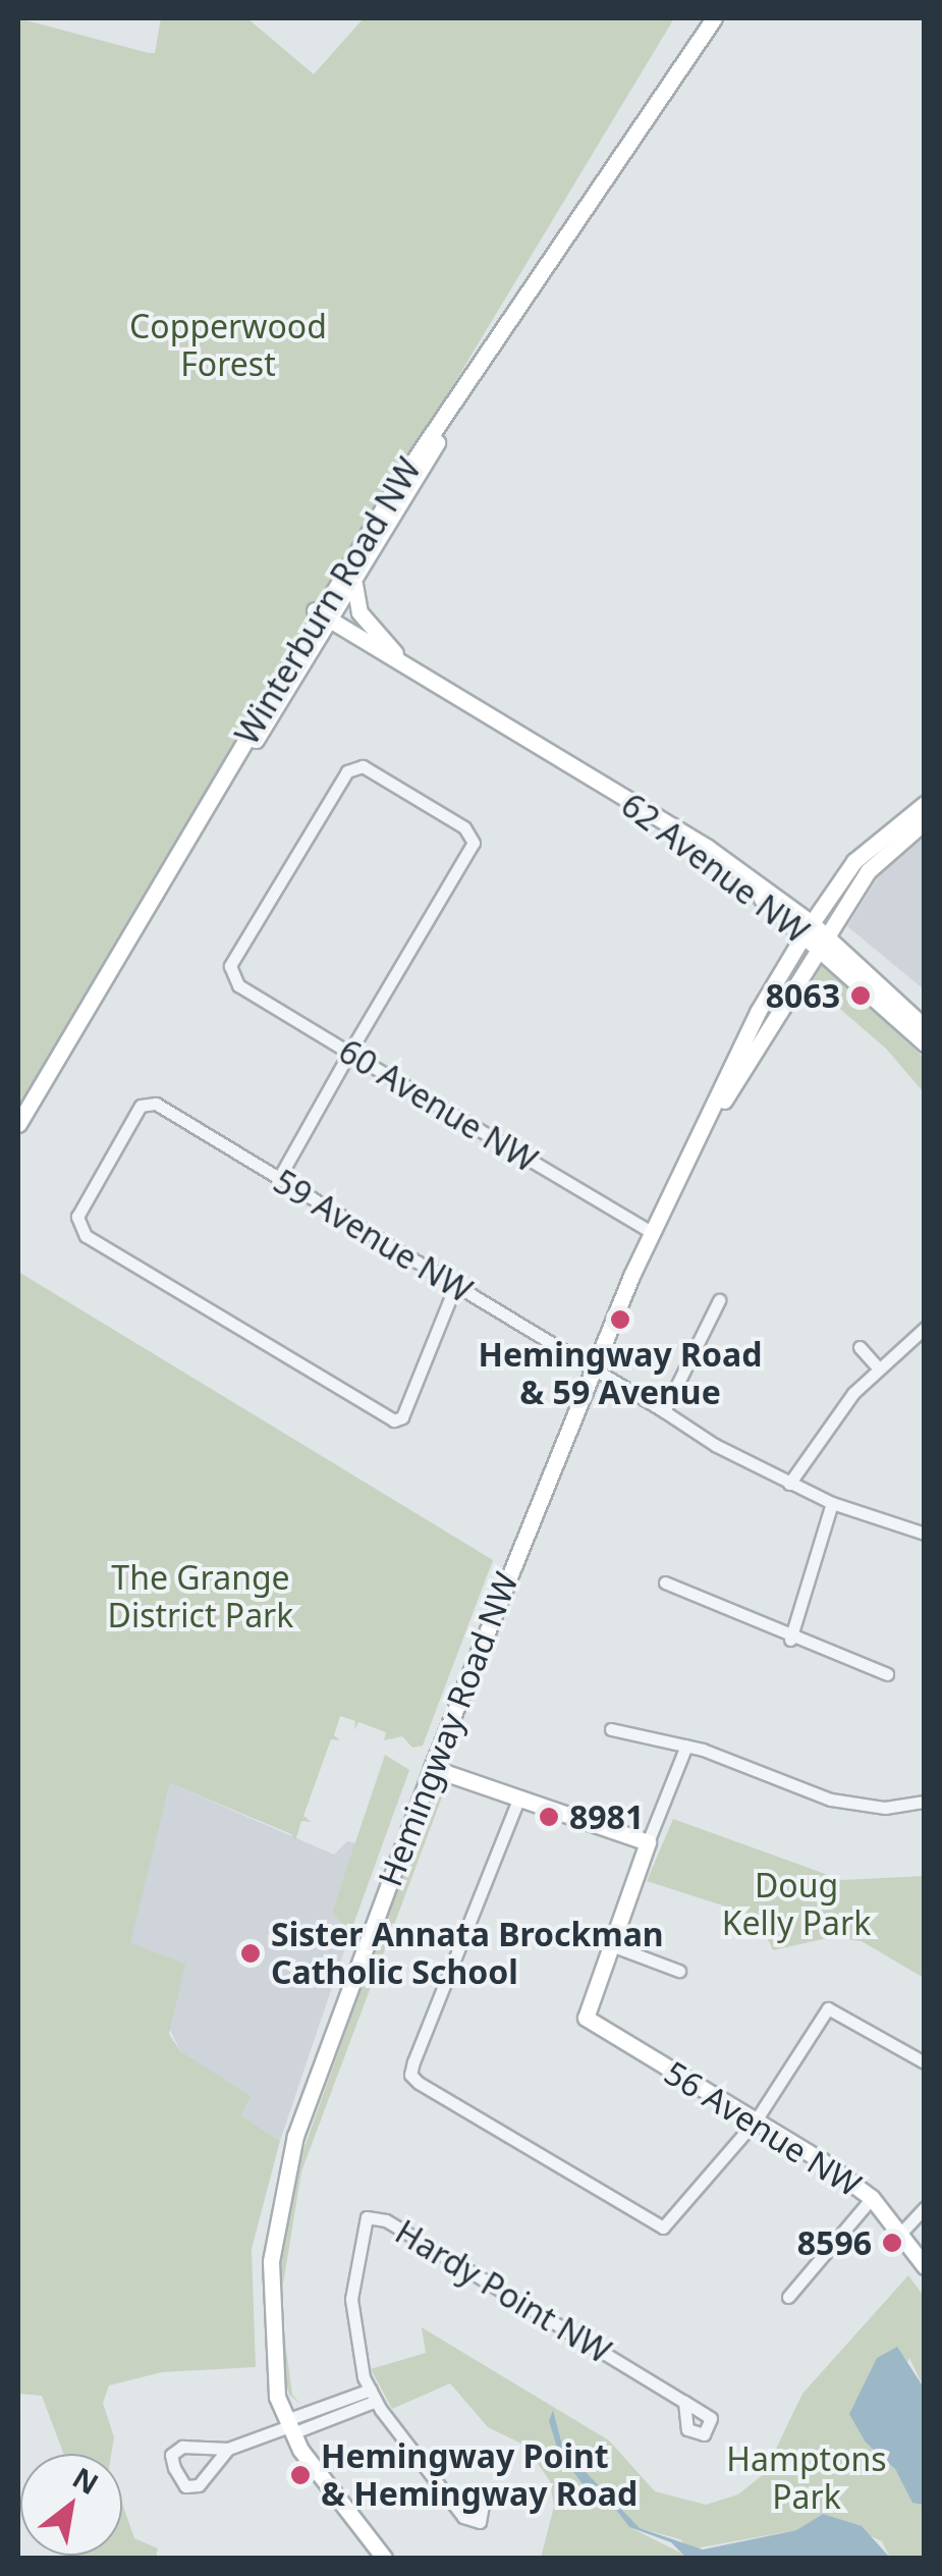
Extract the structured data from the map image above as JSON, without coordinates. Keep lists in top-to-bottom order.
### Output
{
  "streets": {
    "street": [
      "Winterburn Road NW",
      "62 Avenue NW",
      "60 Avenue NW",
      "59 Avenue NW",
      "Hemingway Road NW",
      "56 Avenue NW",
      "Hardy Point NW"
    ]
  },
  "crossings": [
    ["Winterburn Road NW", "62 Avenue NW"],
    ["62 Avenue NW", "Hemingway Road NW"],
    ["60 Avenue NW", "Hemingway Road NW"],
    ["59 Avenue NW", "Hemingway Road NW"]
  ],
  "parks": [
    "Copperwood Forest",
    "The Grange District Park",
    "Doug Kelly Park",
    "Hamptons Park"
  ],
  "places": [
    "8063",
    "Hemingway Road & 59 Avenue",
    "8981",
    "Sister Annata Brockman Catholic School",
    "8596",
    "Hemingway Point & Hemingway Road"
  ],
  "north": "top right"
}
